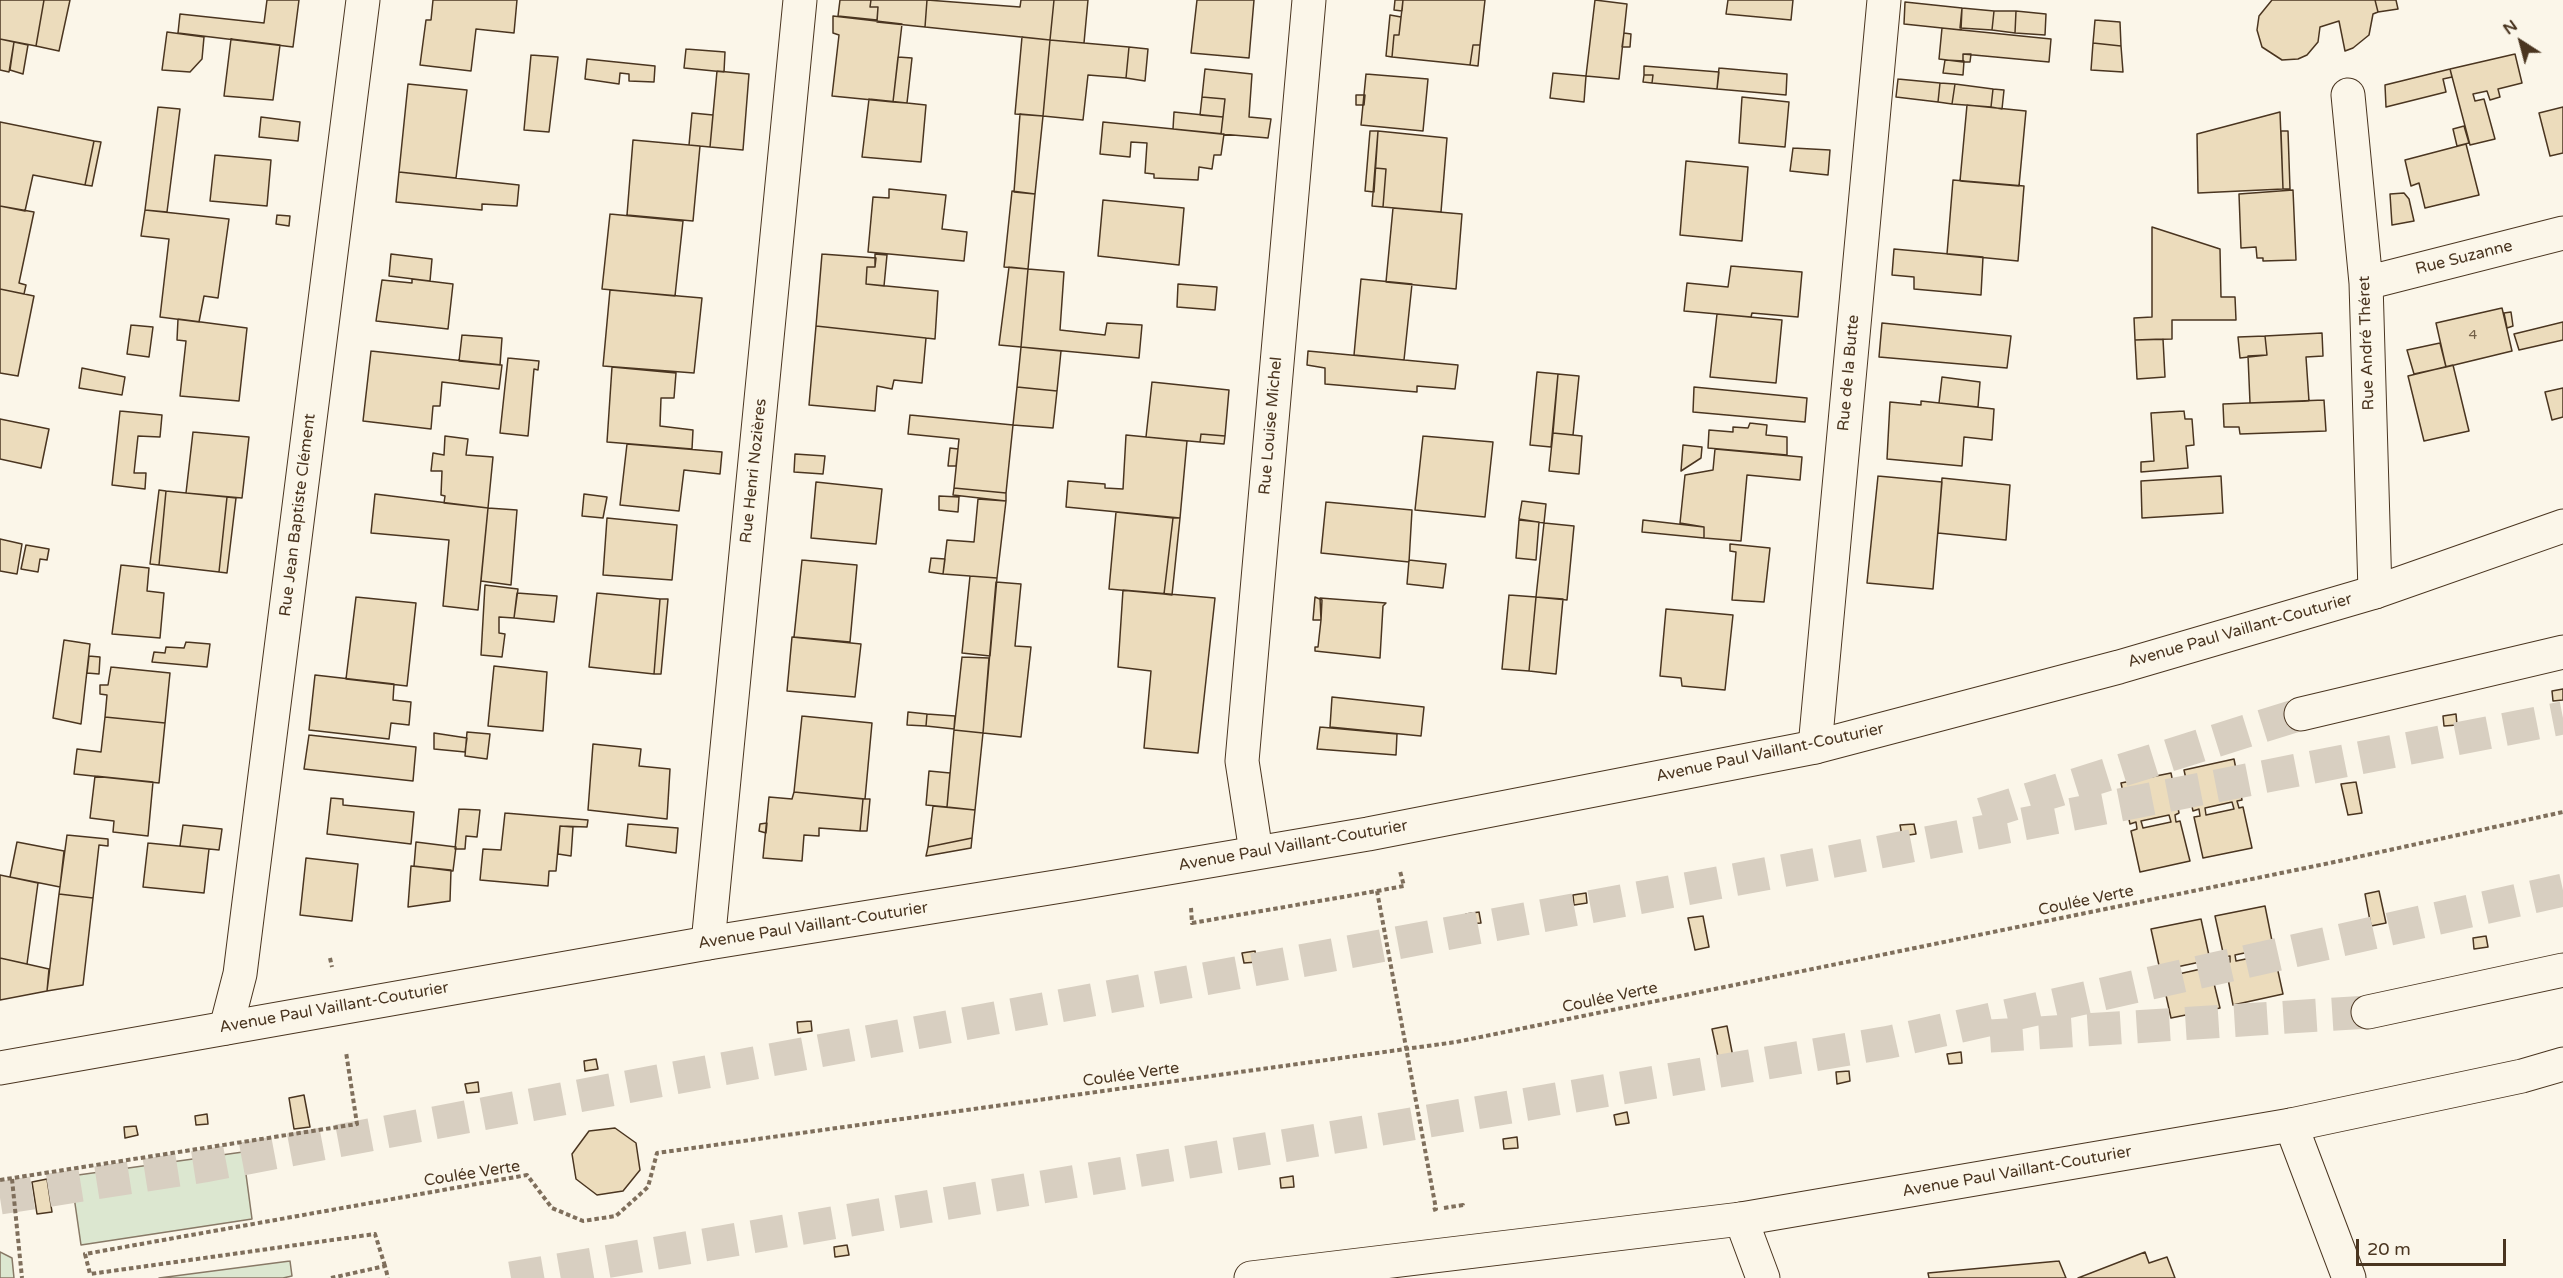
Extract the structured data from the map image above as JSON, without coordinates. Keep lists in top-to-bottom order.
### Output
{
  "streets": {
    "main road": [
      "Rue Suzanne",
      "Rue André Théret",
      "Rue de la Butte",
      "Rue Louise Michel",
      "Rue Henri Nozières",
      "Rue Jean Baptiste Clément",
      "Avenue Paul Vaillant-Couturier"
    ],
    "path": ["Coulée Verte"]
  },
  "crossings": [
    ["Rue Suzanne", "Rue André Théret"],
    ["Rue André Théret", "Avenue Paul Vaillant-Couturier"],
    ["Rue de la Butte", "Avenue Paul Vaillant-Couturier"],
    ["Rue Louise Michel", "Avenue Paul Vaillant-Couturier"],
    ["Rue Henri Nozières", "Avenue Paul Vaillant-Couturier"],
    ["Rue Jean Baptiste Clément", "Avenue Paul Vaillant-Couturier"]
  ],
  "house_numbers": ["4"],
  "scale_bar": "20 m",
  "north": "top left"
}
